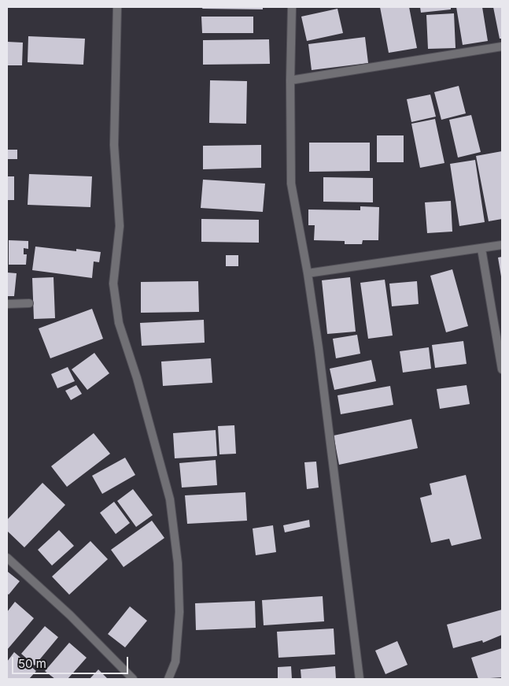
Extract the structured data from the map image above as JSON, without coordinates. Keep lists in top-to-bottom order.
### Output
{
  "scale_bar": "50 m"
}
